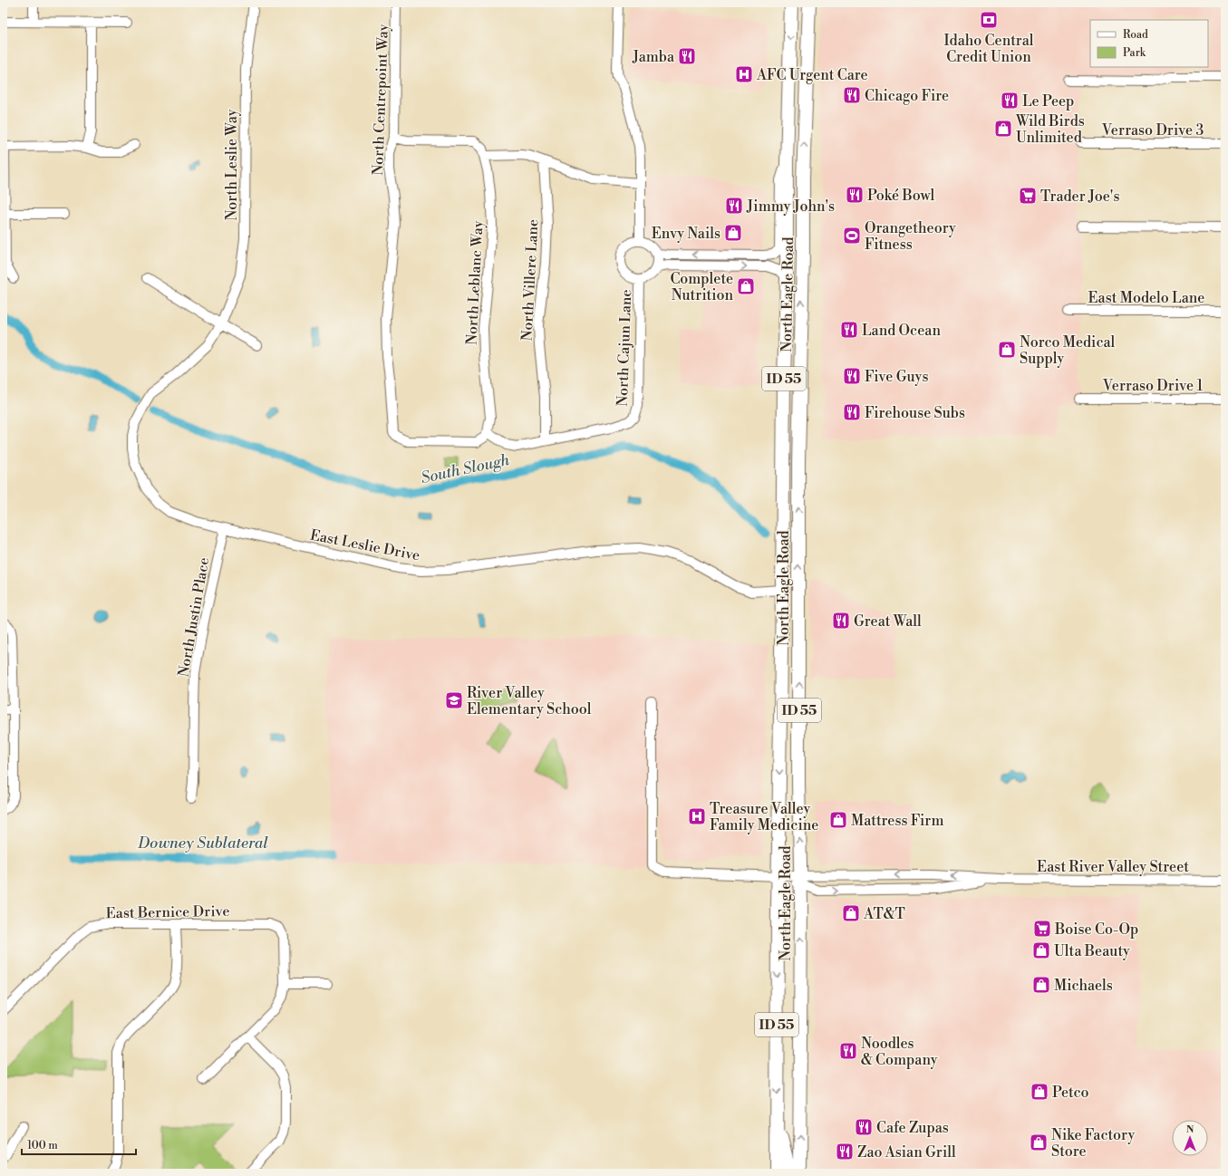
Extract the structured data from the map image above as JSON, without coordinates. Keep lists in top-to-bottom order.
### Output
{
  "streets": {
    "highway": ["North Eagle Road", "ID 55"],
    "street": [
      "North Centrepoint Way",
      "Verraso Drive 3",
      "North Leslie Way",
      "North Villere Lane",
      "North Leblanc Way",
      "East Modelo Lane",
      "North Cajun Lane",
      "Verraso Drive 1",
      "East Leslie Drive",
      "North Justin Place",
      "East River Valley Street",
      "East Bernice Drive"
    ]
  },
  "crossings": [
    ["North Centrepoint Way", "North Leblanc Way"],
    ["North Leslie Way", "East Leslie Drive"],
    ["North Villere Lane", "North Cajun Lane"],
    ["North Eagle Road", "East Leslie Drive"],
    ["North Eagle Road", "East River Valley Street"],
    ["East Leslie Drive", "North Justin Place"]
  ],
  "water": ["South Slough", "Downey Sublateral"],
  "places": {
    "bank": ["Idaho Central Credit Union"],
    "restaurant": [
      "Jamba",
      "Chicago Fire",
      "Le Peep",
      "Poké Bowl",
      "Jimmy John's",
      "Land Ocean",
      "Five Guys",
      "Firehouse Subs",
      "Great Wall",
      "Noodles & Company",
      "Cafe Zupas",
      "Zao Asian Grill"
    ],
    "hospital": ["AFC Urgent Care", "Treasure Valley Family Medicine"],
    "shop": [
      "Wild Birds Unlimited",
      "Envy Nails",
      "Complete Nutrition",
      "Norco Medical Supply",
      "Mattress Firm",
      "AT&T",
      "Ulta Beauty",
      "Michaels",
      "Petco",
      "Nike Factory Store"
    ],
    "supermarket": ["Trader Joe's", "Boise Co-Op"],
    "sports": ["Orangetheory Fitness"],
    "school or university": ["River Valley Elementary School"]
  },
  "legend": ["Road", "Park"],
  "scale_bar": "100 m",
  "north": "top"
}
